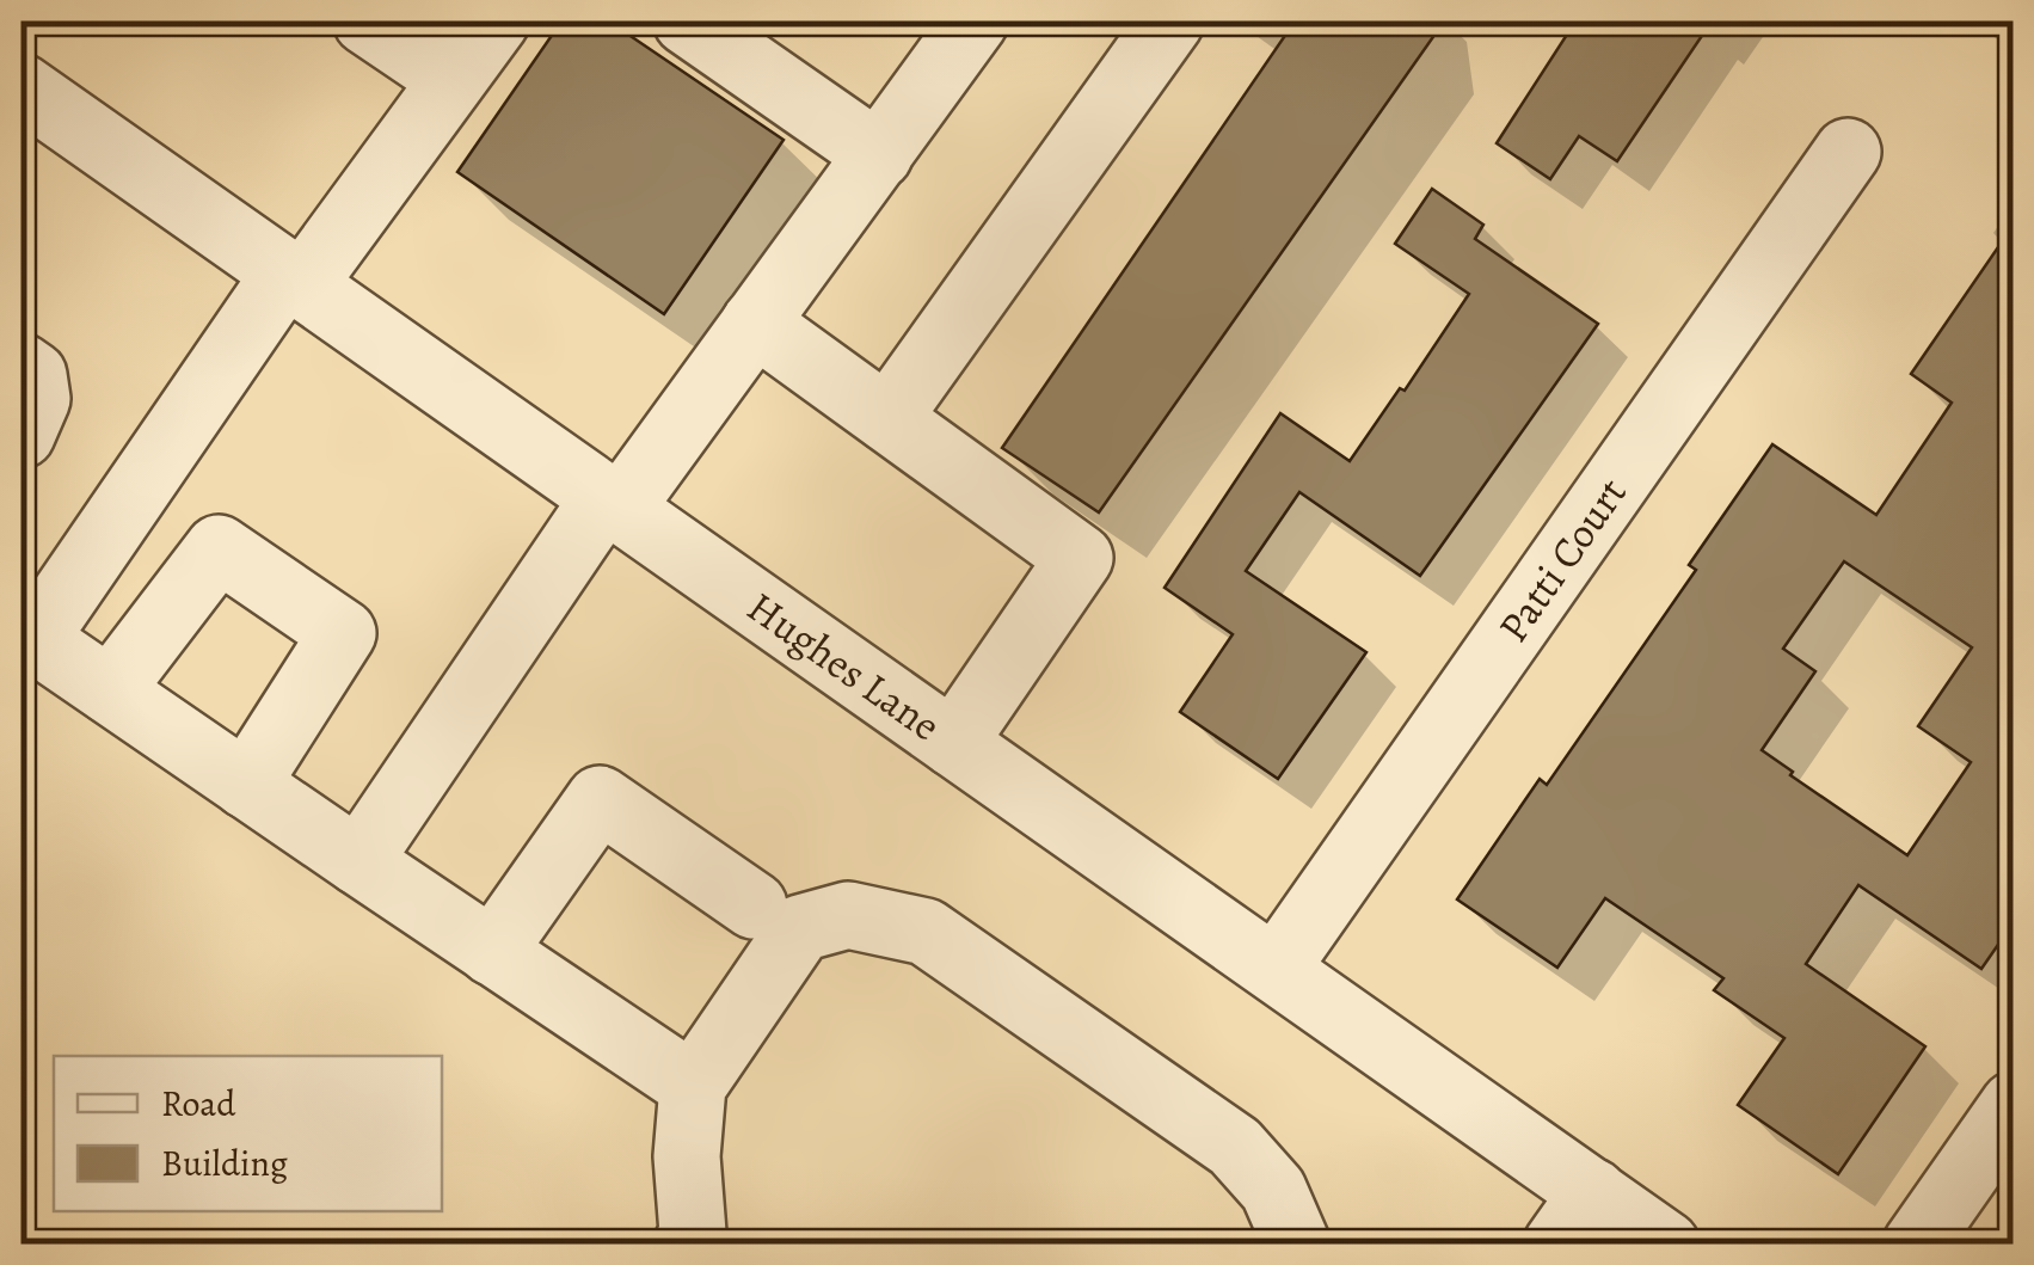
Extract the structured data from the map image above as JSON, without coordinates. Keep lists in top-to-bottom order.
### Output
{
  "streets": {
    "street": ["Patti Court", "Hughes Lane"]
  },
  "crossings": [
    ["Patti Court", "Hughes Lane"]
  ],
  "legend": ["Road", "Building"]
}
